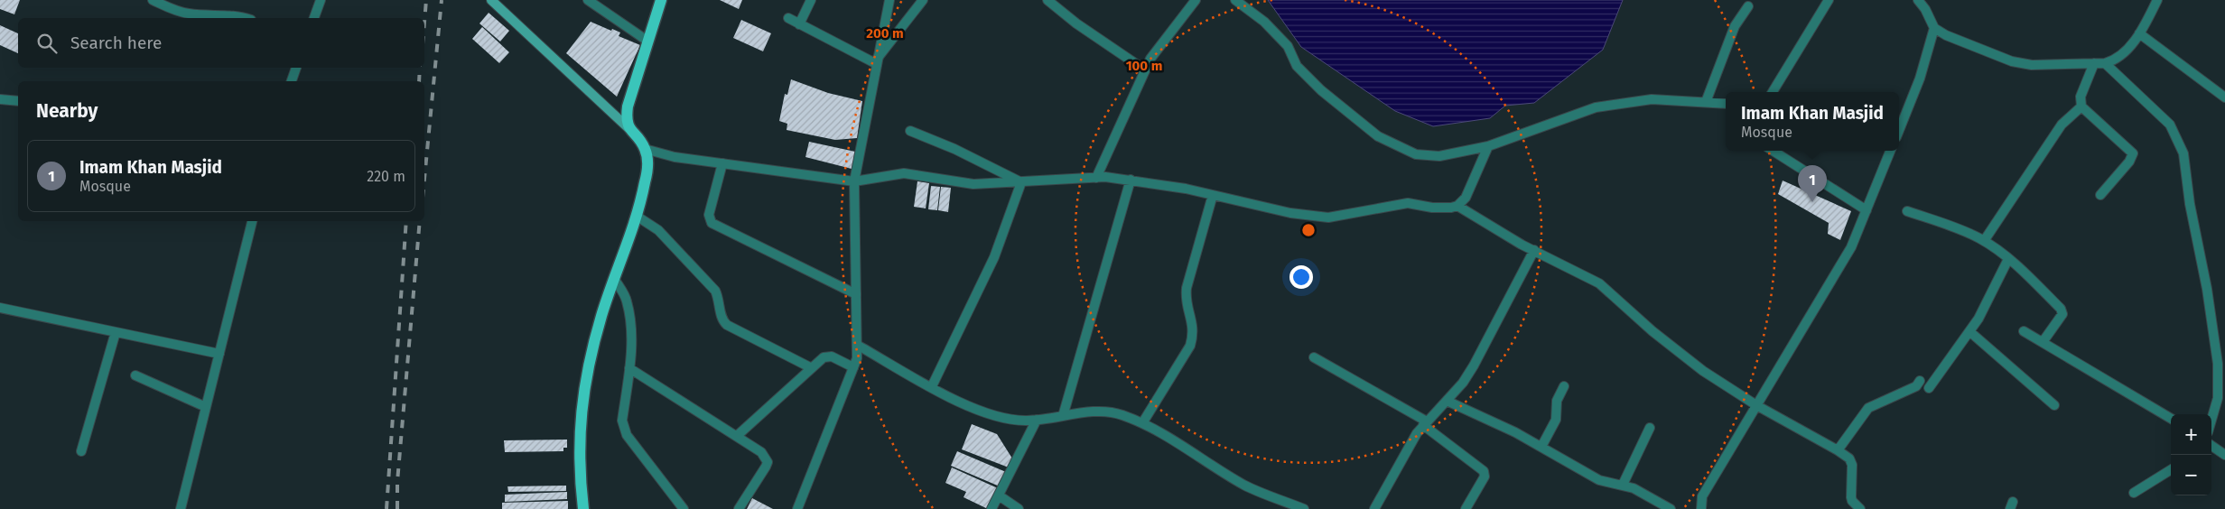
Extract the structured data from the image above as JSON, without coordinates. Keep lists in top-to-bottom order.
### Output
{
  "page": {
    "search": "Search here",
    "heading": "Nearby",
    "popup": ["Imam Khan Masjid", "Mosque"],
    "list": [
      {
        "mark": "1",
        "name": "Imam Khan Masjid",
        "note": "Mosque",
        "value": "220 m"
      }
    ],
    "pins": "1",
    "map_buttons": ["+", "−"]
  },
  "rings": ["200 m", "100 m"]
}
